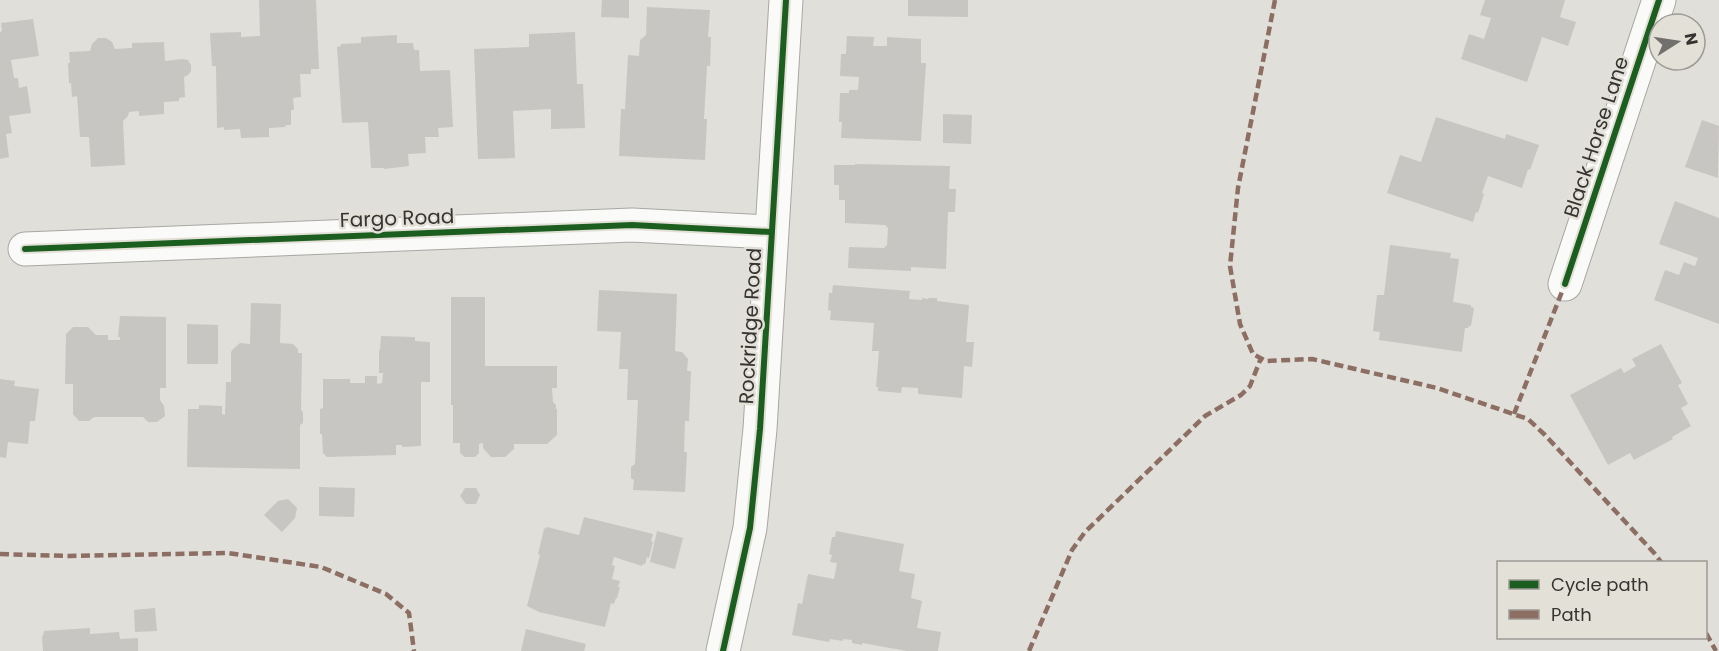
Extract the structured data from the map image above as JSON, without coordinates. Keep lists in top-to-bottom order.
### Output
{
  "streets": {
    "street": ["Black Horse Lane", "Fargo Road", "Rockridge Road"]
  },
  "crossings": [
    ["Fargo Road", "Rockridge Road"]
  ],
  "legend": ["Cycle path", "Path"],
  "north": "right"
}
